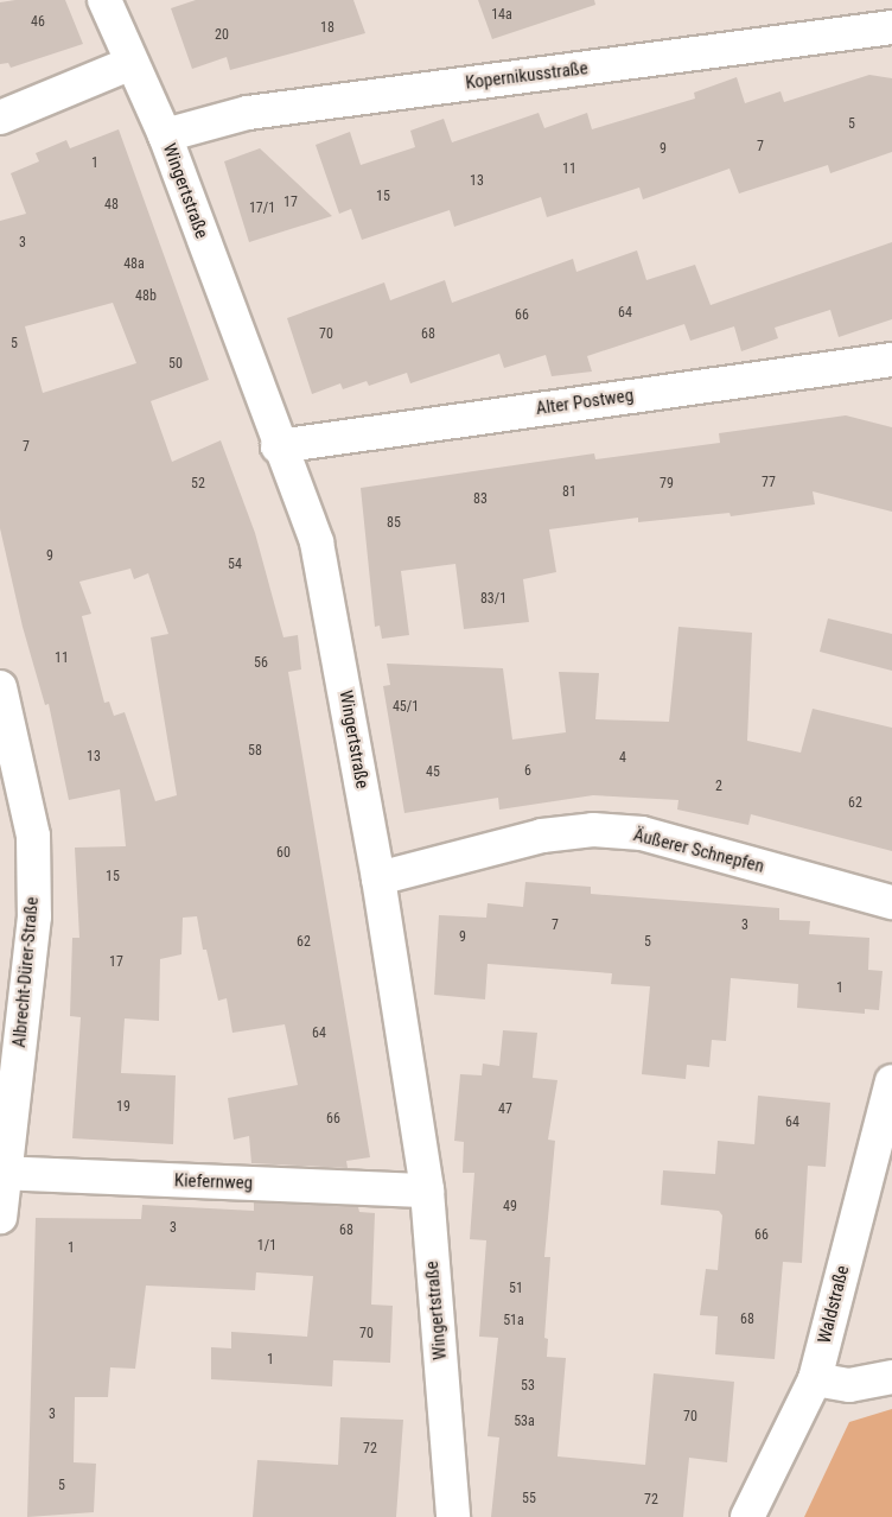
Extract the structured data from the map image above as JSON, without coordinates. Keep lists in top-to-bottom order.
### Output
{
  "streets": {
    "street": [
      "Kopernikusstraße",
      "Wingertstraße",
      "Alter Postweg",
      "Äußerer Schnepfen",
      "Albrecht-Dürer-Straße",
      "Kiefernweg",
      "Waldstraße"
    ]
  },
  "crossings": [
    ["Kopernikusstraße", "Wingertstraße"],
    ["Wingertstraße", "Alter Postweg"],
    ["Wingertstraße", "Äußerer Schnepfen"],
    ["Wingertstraße", "Kiefernweg"],
    ["Albrecht-Dürer-Straße", "Kiefernweg"]
  ],
  "house_numbers": [
    "14a",
    "46",
    "18",
    "20",
    "5",
    "7",
    "9",
    "1",
    "11",
    "13",
    "15",
    "17",
    "48",
    "17/1",
    "3",
    "48a",
    "48b",
    "64",
    "66",
    "70",
    "68",
    "5",
    "50",
    "7",
    "77",
    "52",
    "79",
    "81",
    "83",
    "85",
    "9",
    "54",
    "83/1",
    "11",
    "56",
    "45/1",
    "58",
    "13",
    "4",
    "6",
    "45",
    "2",
    "62",
    "60",
    "15",
    "7",
    "3",
    "9",
    "62",
    "5",
    "17",
    "1",
    "64",
    "19",
    "47",
    "66",
    "64",
    "49",
    "3",
    "68",
    "66",
    "1/1",
    "1",
    "51",
    "68",
    "51a",
    "70",
    "1",
    "53",
    "3",
    "70",
    "53a",
    "72",
    "5",
    "55",
    "72"
  ]
}
